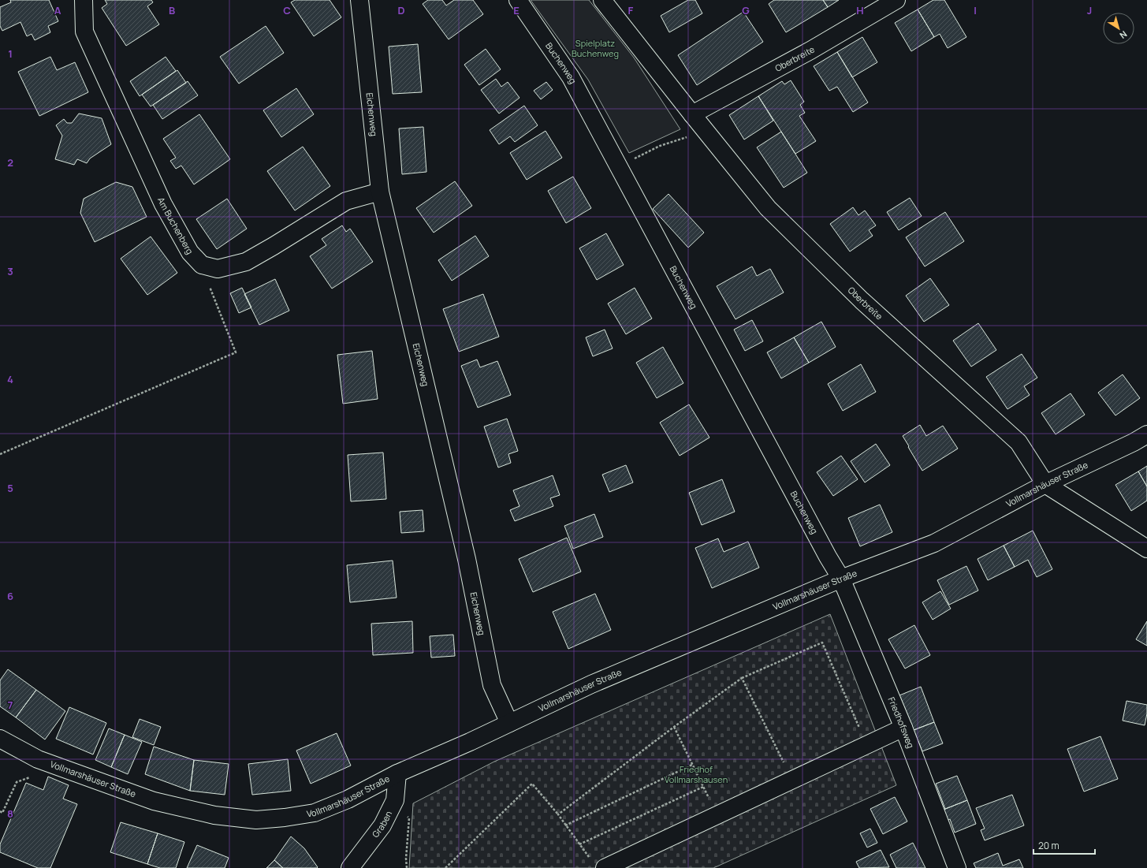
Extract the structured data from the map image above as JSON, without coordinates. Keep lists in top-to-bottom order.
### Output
{
  "streets": {
    "street": [
      "Oberbreite",
      "Buchenweg",
      "Eichenweg",
      "Am Buchenberg",
      "Vollmarshäuser Straße",
      "Friedhofsweg",
      "Graben"
    ]
  },
  "crossings": [
    ["Oberbreite", "Vollmarshäuser Straße"],
    ["Buchenweg", "Vollmarshäuser Straße"],
    ["Buchenweg", "Friedhofsweg"],
    ["Eichenweg", "Vollmarshäuser Straße"],
    ["Vollmarshäuser Straße", "Friedhofsweg"],
    ["Vollmarshäuser Straße", "Graben"]
  ],
  "parks": ["Spielplatz Buchenweg", "Friedhof Vollmarshausen"],
  "scale_bar": "20 m",
  "north": "bottom right",
  "grid": {
    "columns": [
      "A",
      "B",
      "C",
      "D",
      "E",
      "F",
      "G",
      "H",
      "I",
      "J"
    ],
    "rows": [
      "1",
      "2",
      "3",
      "4",
      "5",
      "6",
      "7",
      "8"
    ]
  }
}
